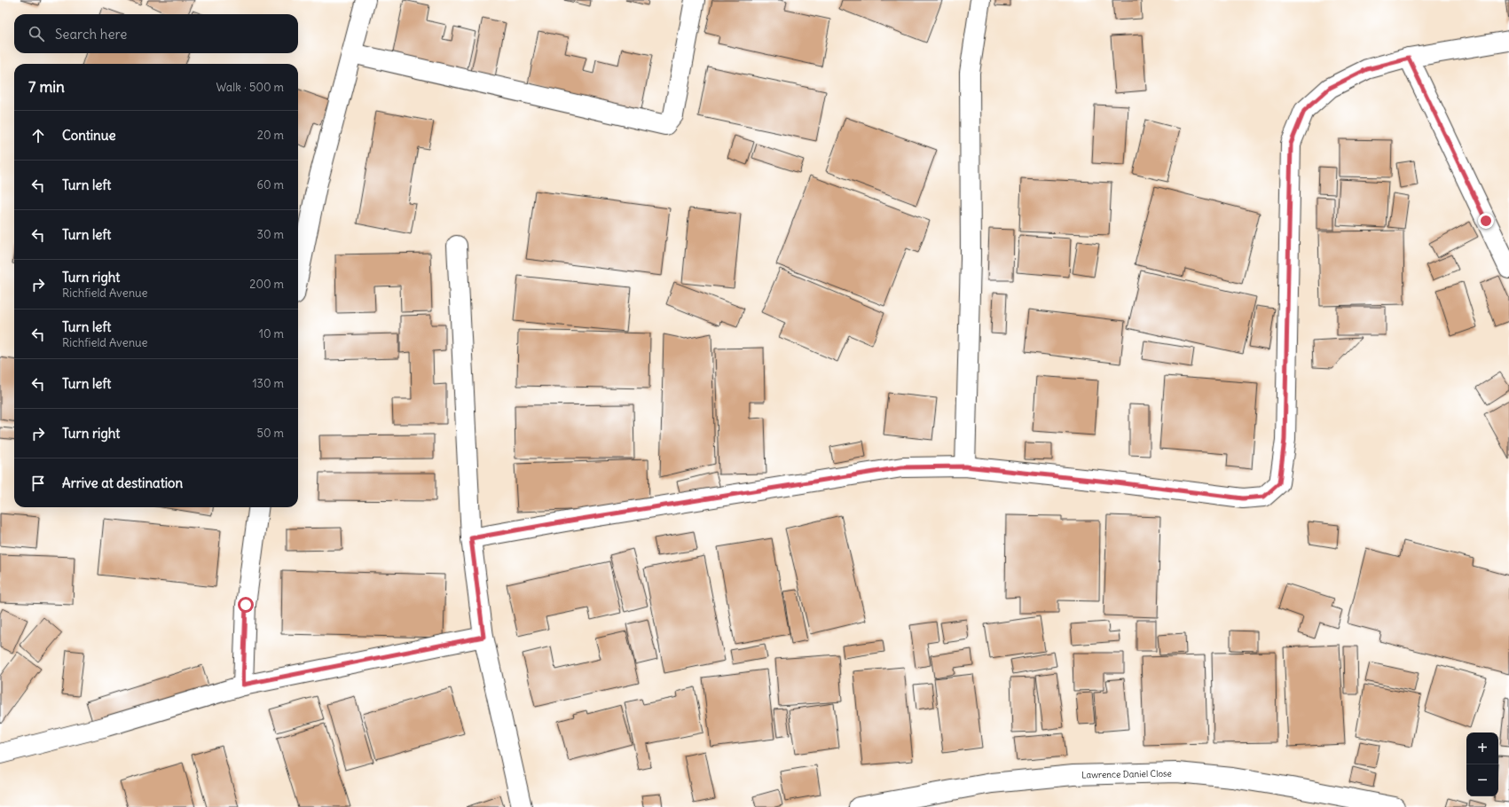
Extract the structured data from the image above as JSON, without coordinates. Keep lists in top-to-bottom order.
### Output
{
  "streets": {
    "street": ["Lawrence Daniel Close"]
  },
  "page": {
    "search": "Search here",
    "heading": ["7 min", "Walk · 500 m"],
    "list": [
      ["Continue", "20 m"],
      ["Turn left", "60 m"],
      ["Turn left", "30 m"],
      ["Turn right", "Richfield Avenue", "200 m"],
      ["Turn left", "Richfield Avenue", "10 m"],
      ["Turn left", "130 m"],
      ["Turn right", "50 m"],
      "Arrive at destination"
    ],
    "map_buttons": ["+", "−"]
  }
}
